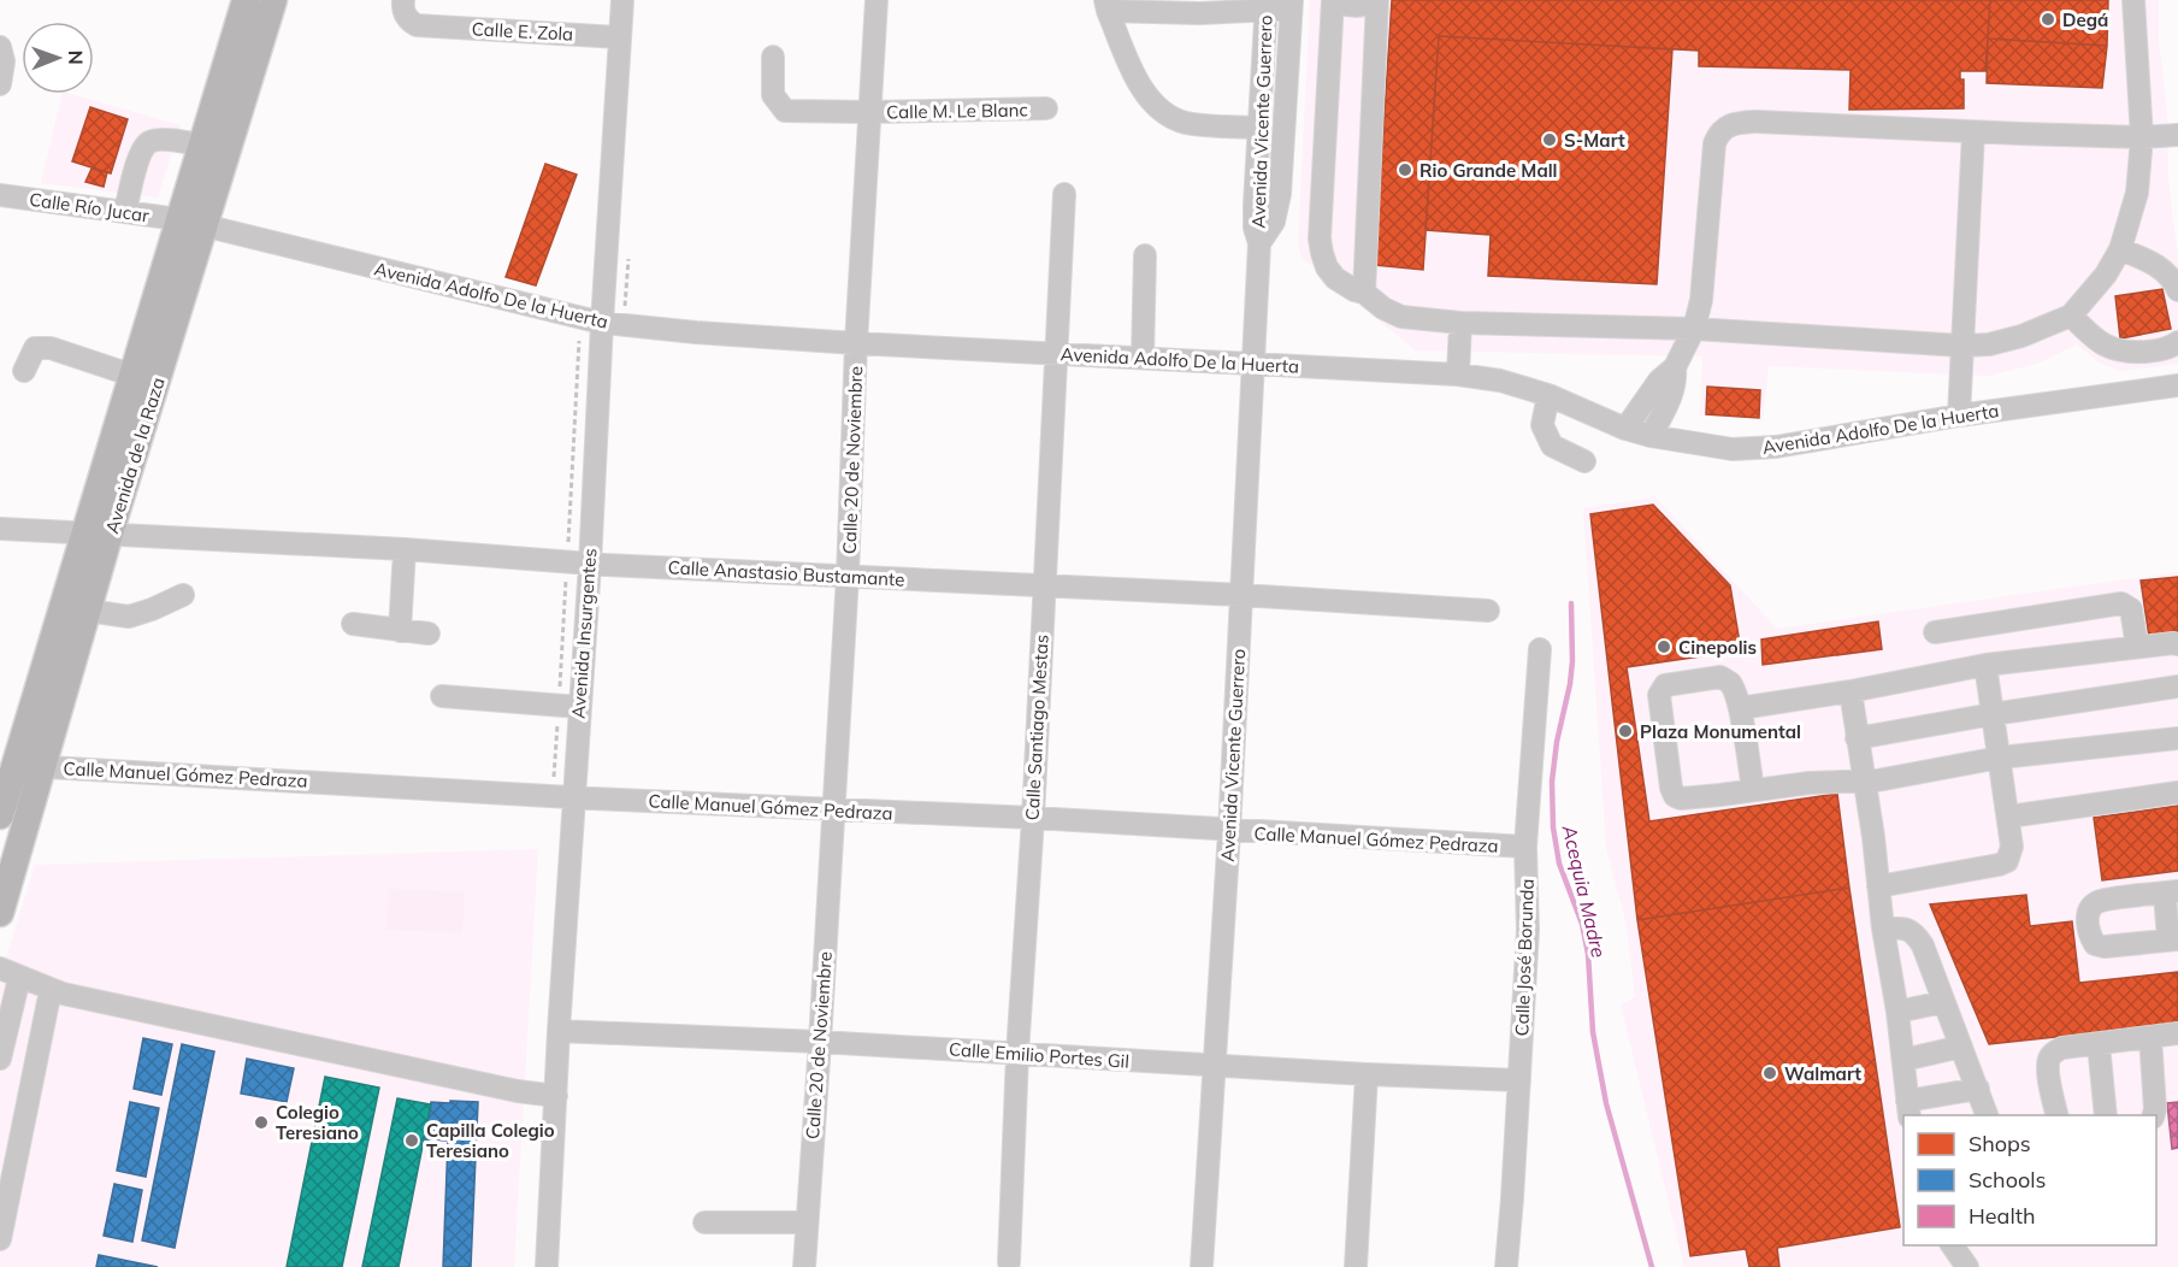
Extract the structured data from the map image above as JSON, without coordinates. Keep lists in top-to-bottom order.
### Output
{
  "streets": {
    "main road": ["Avenida de la Raza"],
    "street": [
      "Calle E. Zola",
      "Calle M. Le Blanc",
      "Avenida Vicente Guerrero",
      "Calle Río Jucar",
      "Avenida Adolfo De la Huerta",
      "Calle 20 de Noviembre",
      "Calle Anastasio Bustamante",
      "Avenida Insurgentes",
      "Calle Santiago Mestas",
      "Calle Manuel Gómez Pedraza",
      "Calle José Borunda",
      "Calle Emilio Portes Gil"
    ]
  },
  "crossings": [
    ["Calle E. Zola", "Avenida Insurgentes"],
    ["Calle M. Le Blanc", "Calle 20 de Noviembre"],
    ["Avenida Vicente Guerrero", "Avenida Adolfo De la Huerta"],
    ["Avenida Vicente Guerrero", "Calle Anastasio Bustamante"],
    ["Avenida Vicente Guerrero", "Calle Manuel Gómez Pedraza"],
    ["Avenida Vicente Guerrero", "Calle Emilio Portes Gil"],
    ["Calle Río Jucar", "Avenida Adolfo De la Huerta"],
    ["Calle Río Jucar", "Avenida de la Raza"],
    ["Avenida Adolfo De la Huerta", "Avenida de la Raza"],
    ["Avenida Adolfo De la Huerta", "Calle 20 de Noviembre"],
    ["Avenida Adolfo De la Huerta", "Avenida Insurgentes"],
    ["Avenida Adolfo De la Huerta", "Calle Santiago Mestas"],
    ["Avenida de la Raza", "Calle Anastasio Bustamante"],
    ["Avenida de la Raza", "Calle Manuel Gómez Pedraza"],
    ["Calle 20 de Noviembre", "Calle Anastasio Bustamante"],
    ["Calle 20 de Noviembre", "Calle Manuel Gómez Pedraza"],
    ["Calle 20 de Noviembre", "Calle Emilio Portes Gil"],
    ["Calle Anastasio Bustamante", "Avenida Insurgentes"],
    ["Calle Anastasio Bustamante", "Calle Santiago Mestas"],
    ["Avenida Insurgentes", "Calle Manuel Gómez Pedraza"],
    ["Avenida Insurgentes", "Calle Emilio Portes Gil"],
    ["Calle Santiago Mestas", "Calle Manuel Gómez Pedraza"],
    ["Calle Santiago Mestas", "Calle Emilio Portes Gil"],
    ["Calle Manuel Gómez Pedraza", "Calle José Borunda"],
    ["Calle José Borunda", "Calle Emilio Portes Gil"]
  ],
  "water": ["Acequia Madre"],
  "places": [
    "Degá",
    "S-Mart",
    "Rio Grande Mall",
    "Cinepolis",
    "Plaza Monumental",
    "Walmart",
    "Colegio Teresiano",
    "Capilla Colegio Teresiano"
  ],
  "legend": ["Shops", "Schools", "Health"],
  "north": "right"
}
